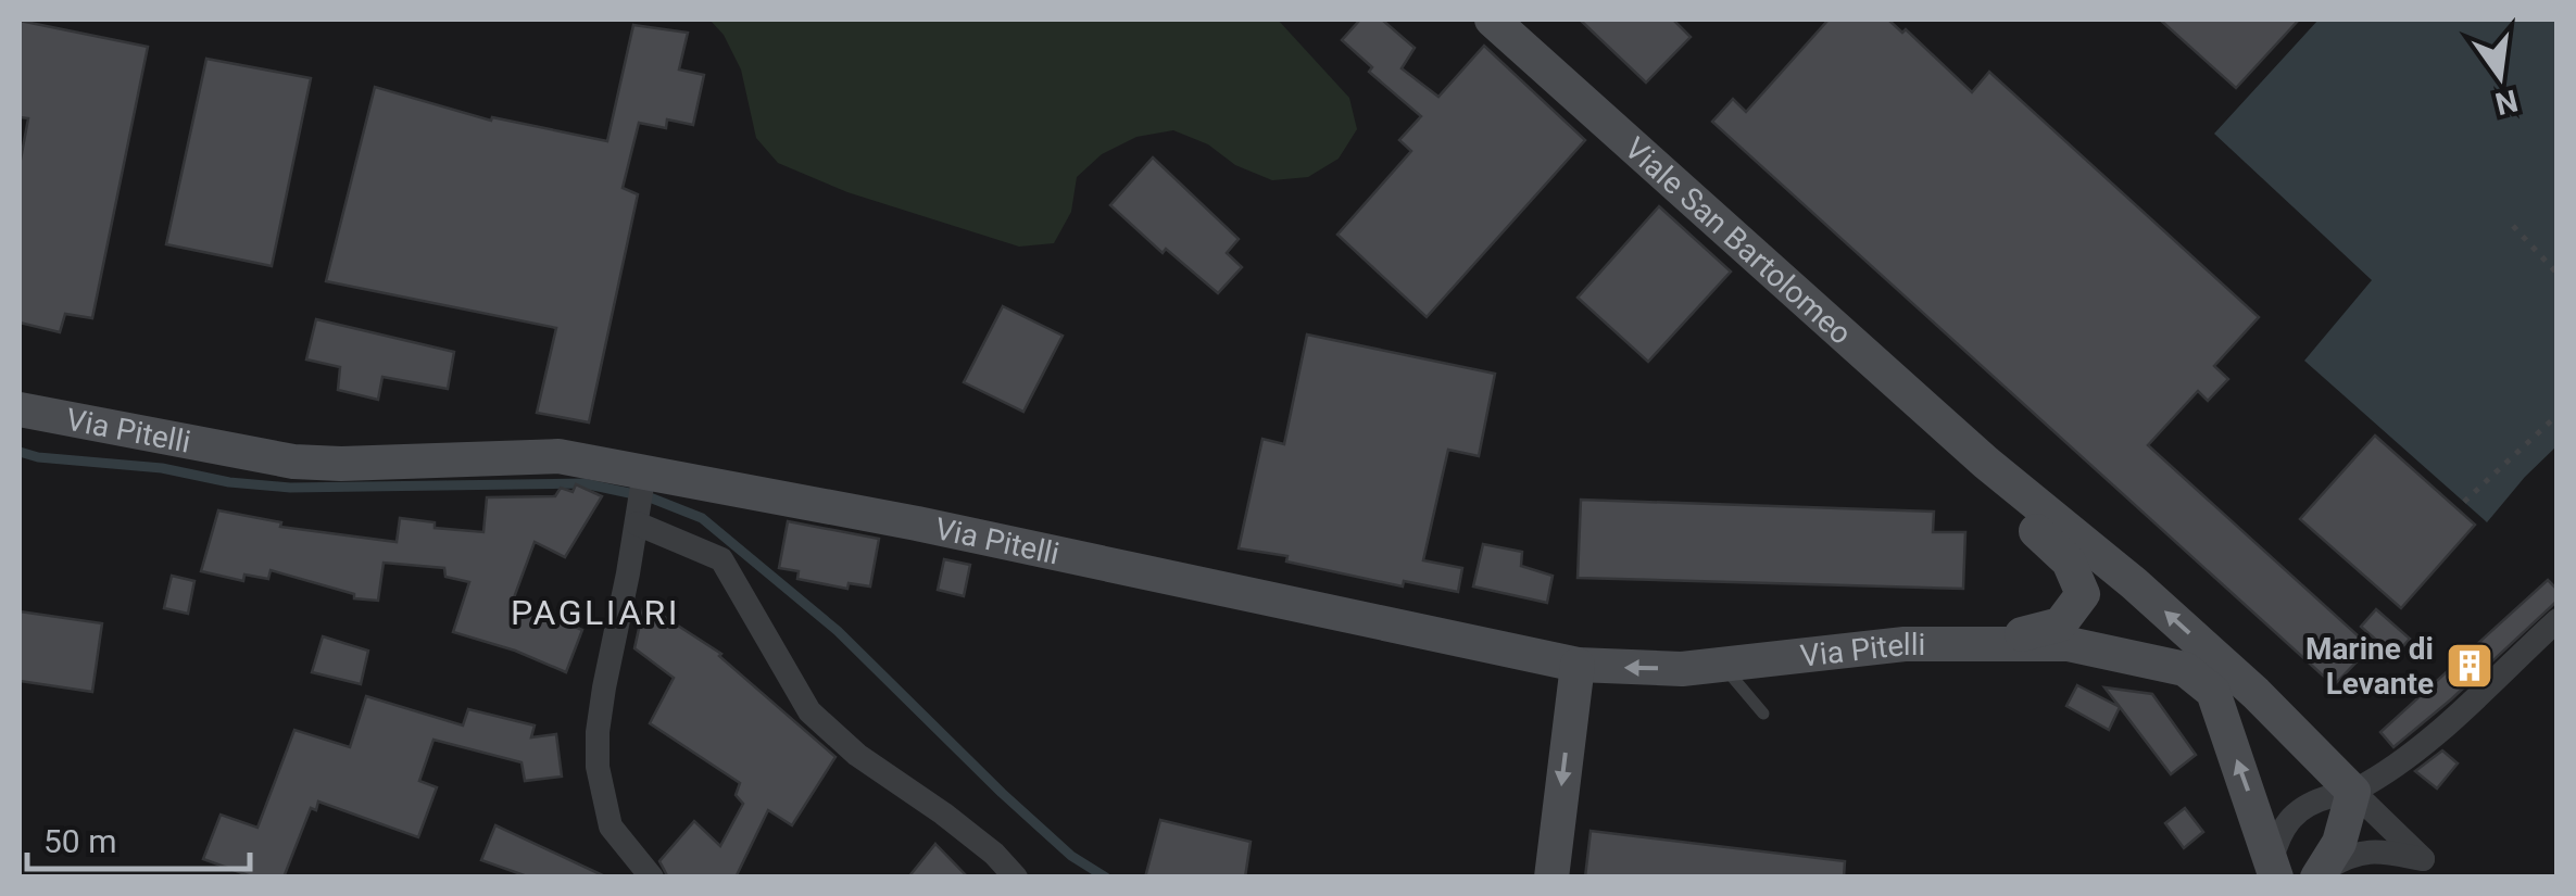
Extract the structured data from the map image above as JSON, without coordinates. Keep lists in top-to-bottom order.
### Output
{
  "streets": {
    "main road": ["Viale San Bartolomeo", "Via Pitelli"]
  },
  "crossings": [
    ["Viale San Bartolomeo", "Via Pitelli"]
  ],
  "districts": ["PAGLIARI"],
  "places": {
    "building": ["Marine di Levante"]
  },
  "scale_bar": "50 m",
  "north": "bottom"
}
